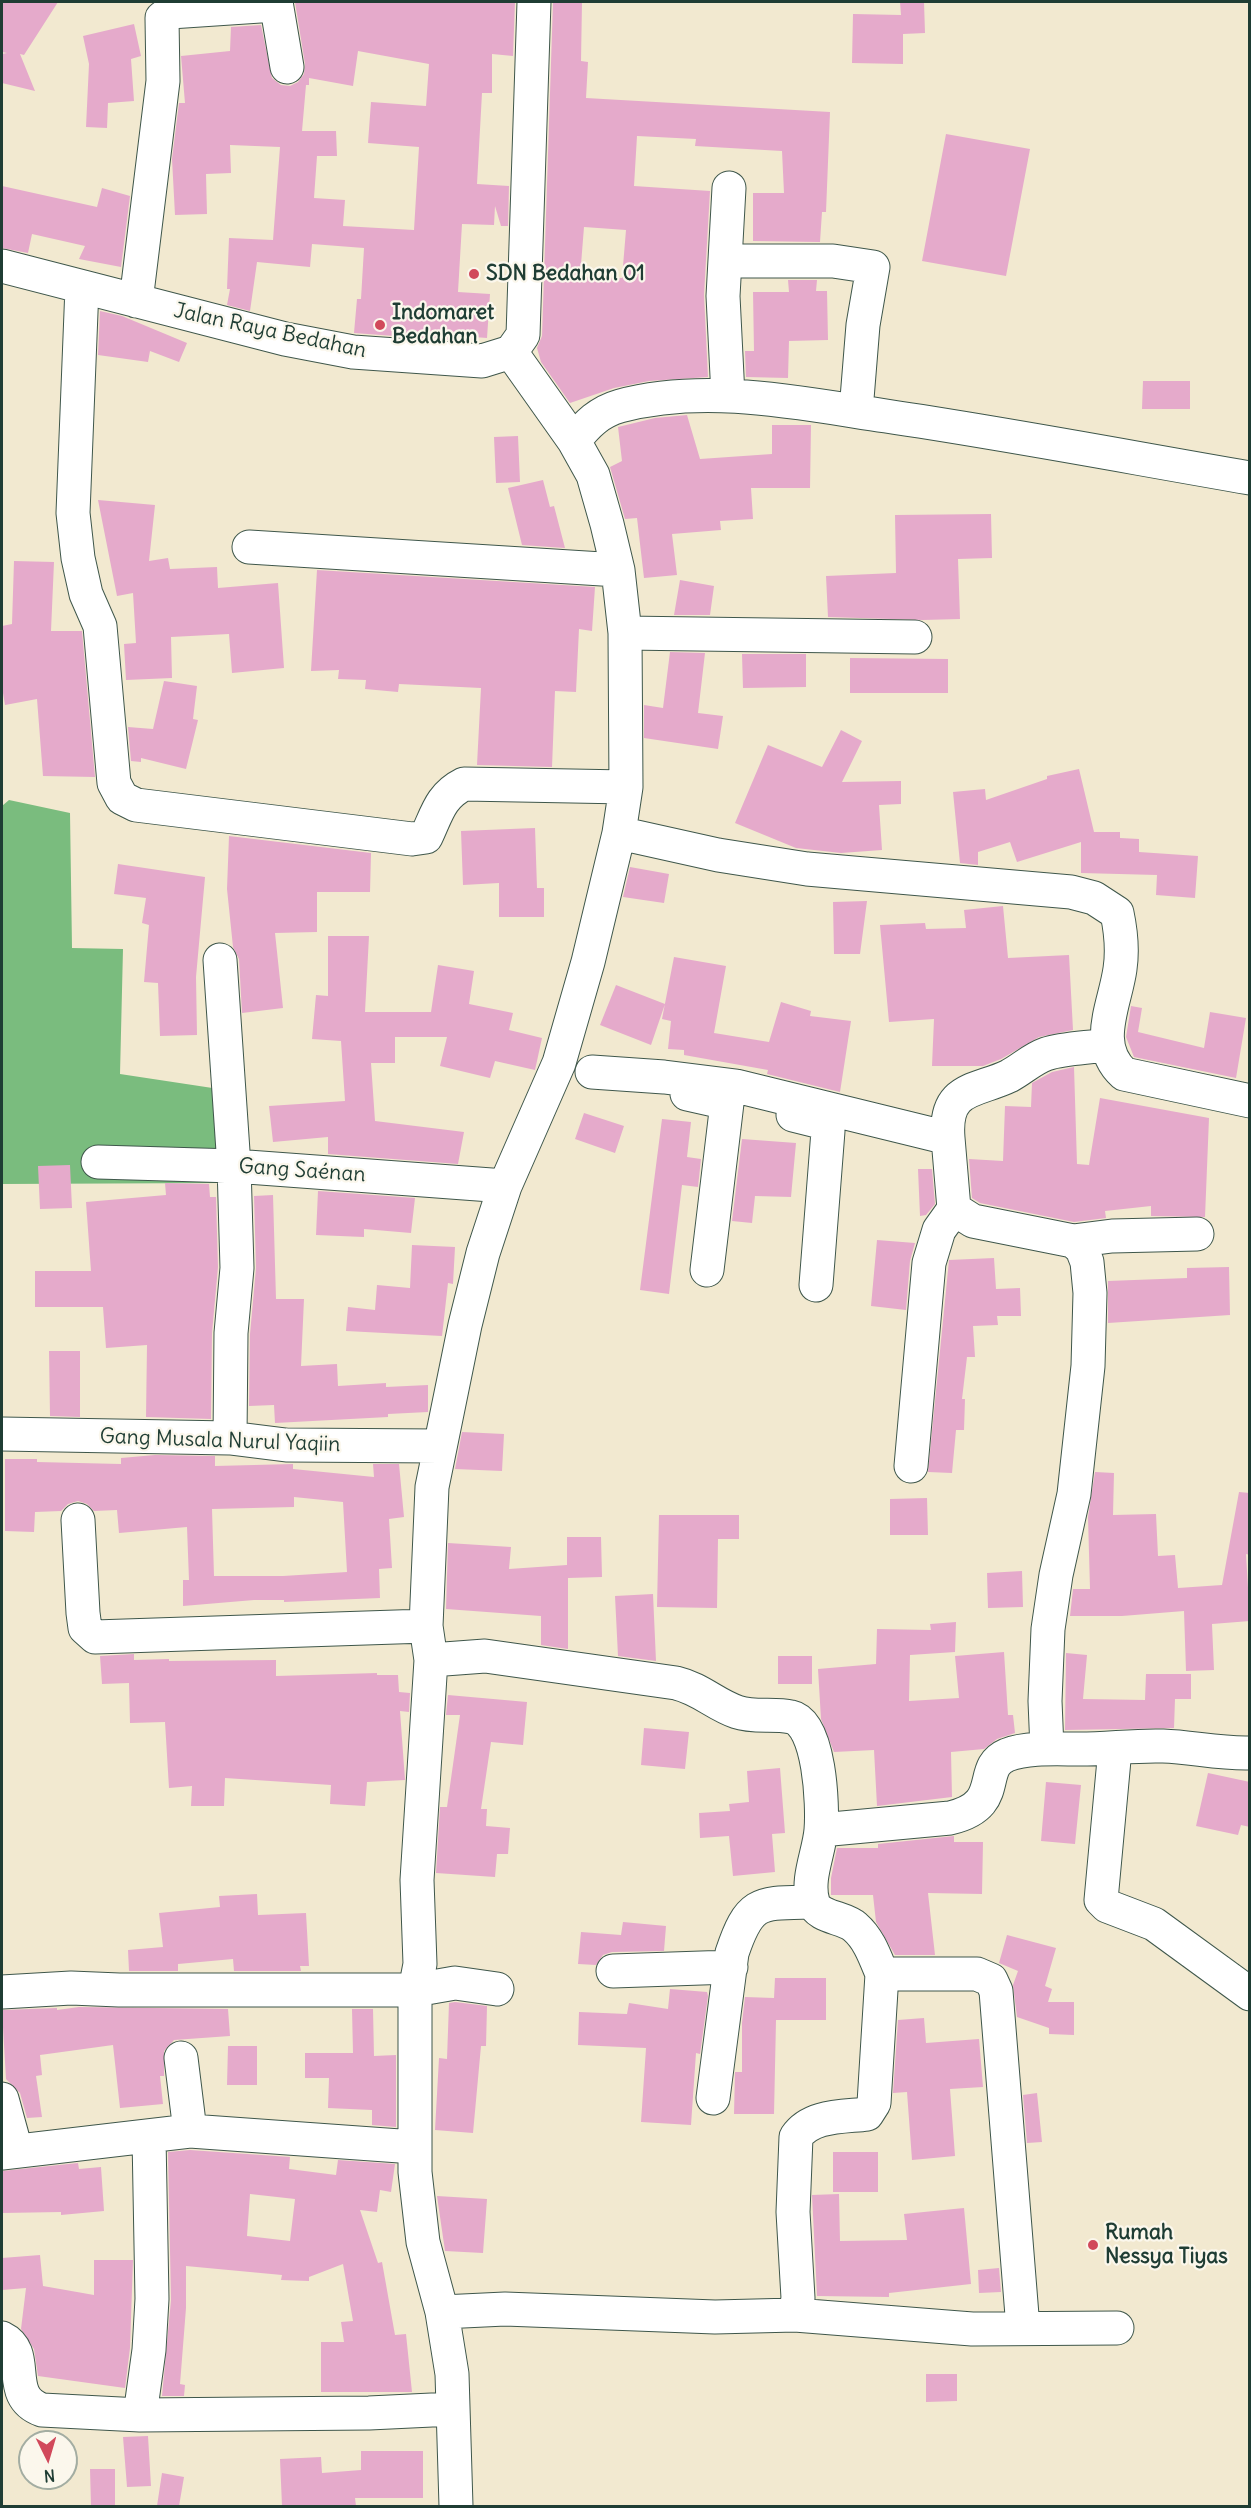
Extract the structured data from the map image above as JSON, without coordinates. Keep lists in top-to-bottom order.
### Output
{
  "streets": {
    "street": ["Jalan Raya Bedahan", "Gang Saénan", "Gang Musala Nurul Yaqiin"]
  },
  "places": ["SDN Bedahan 01", "Indomaret Bedahan", "Rumah Nessya Tiyas"],
  "north": "bottom"
}
